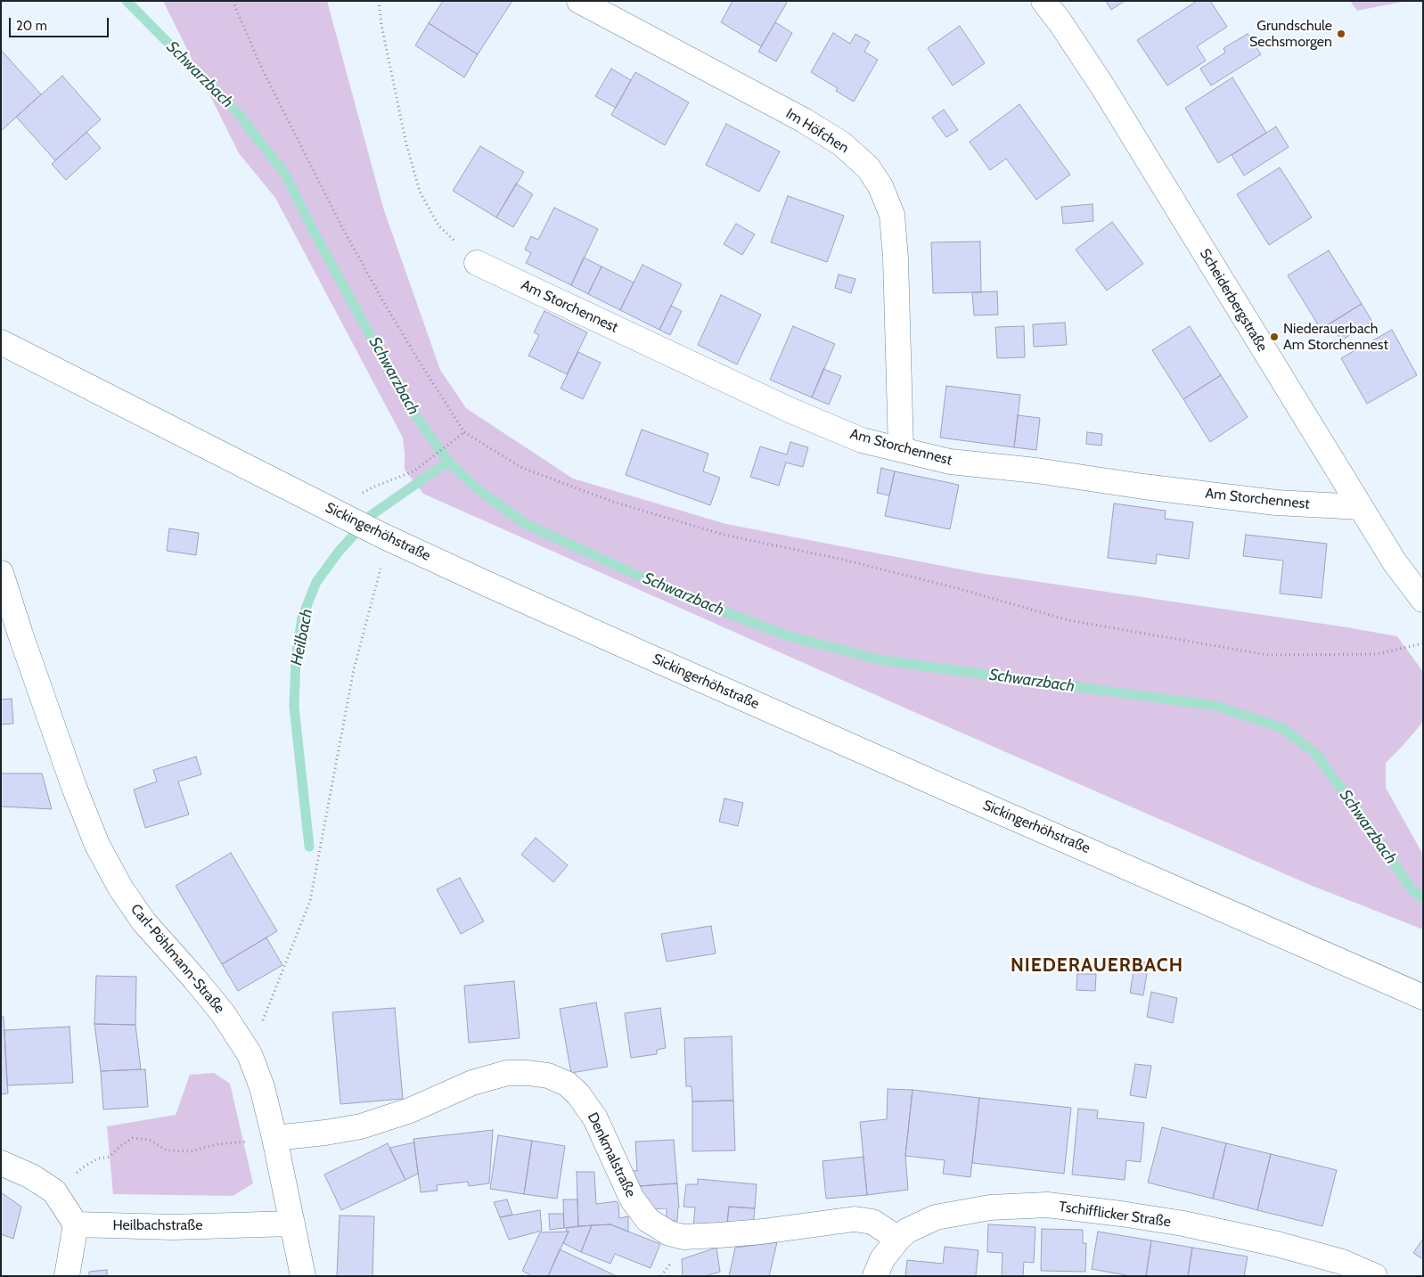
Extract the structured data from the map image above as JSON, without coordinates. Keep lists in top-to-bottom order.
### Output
{
  "streets": {
    "street": [
      "Im Höfchen",
      "Scheiderbergstraße",
      "Am Storchennest",
      "Sickingerhöhstraße",
      "Carl-Pöhlmann-Straße",
      "Denkmalstraße",
      "Tschifflicker Straße",
      "Heilbachstraße"
    ]
  },
  "crossings": [
    ["Im Höfchen", "Am Storchennest"],
    ["Scheiderbergstraße", "Am Storchennest"],
    ["Carl-Pöhlmann-Straße", "Denkmalstraße"],
    ["Carl-Pöhlmann-Straße", "Heilbachstraße"],
    ["Denkmalstraße", "Tschifflicker Straße"]
  ],
  "districts": ["NIEDERAUERBACH"],
  "water": ["Schwarzbach", "Heilbach"],
  "places": ["Grundschule Sechsmorgen", "Niederauerbach Am Storchennest"],
  "scale_bar": "20 m"
}
